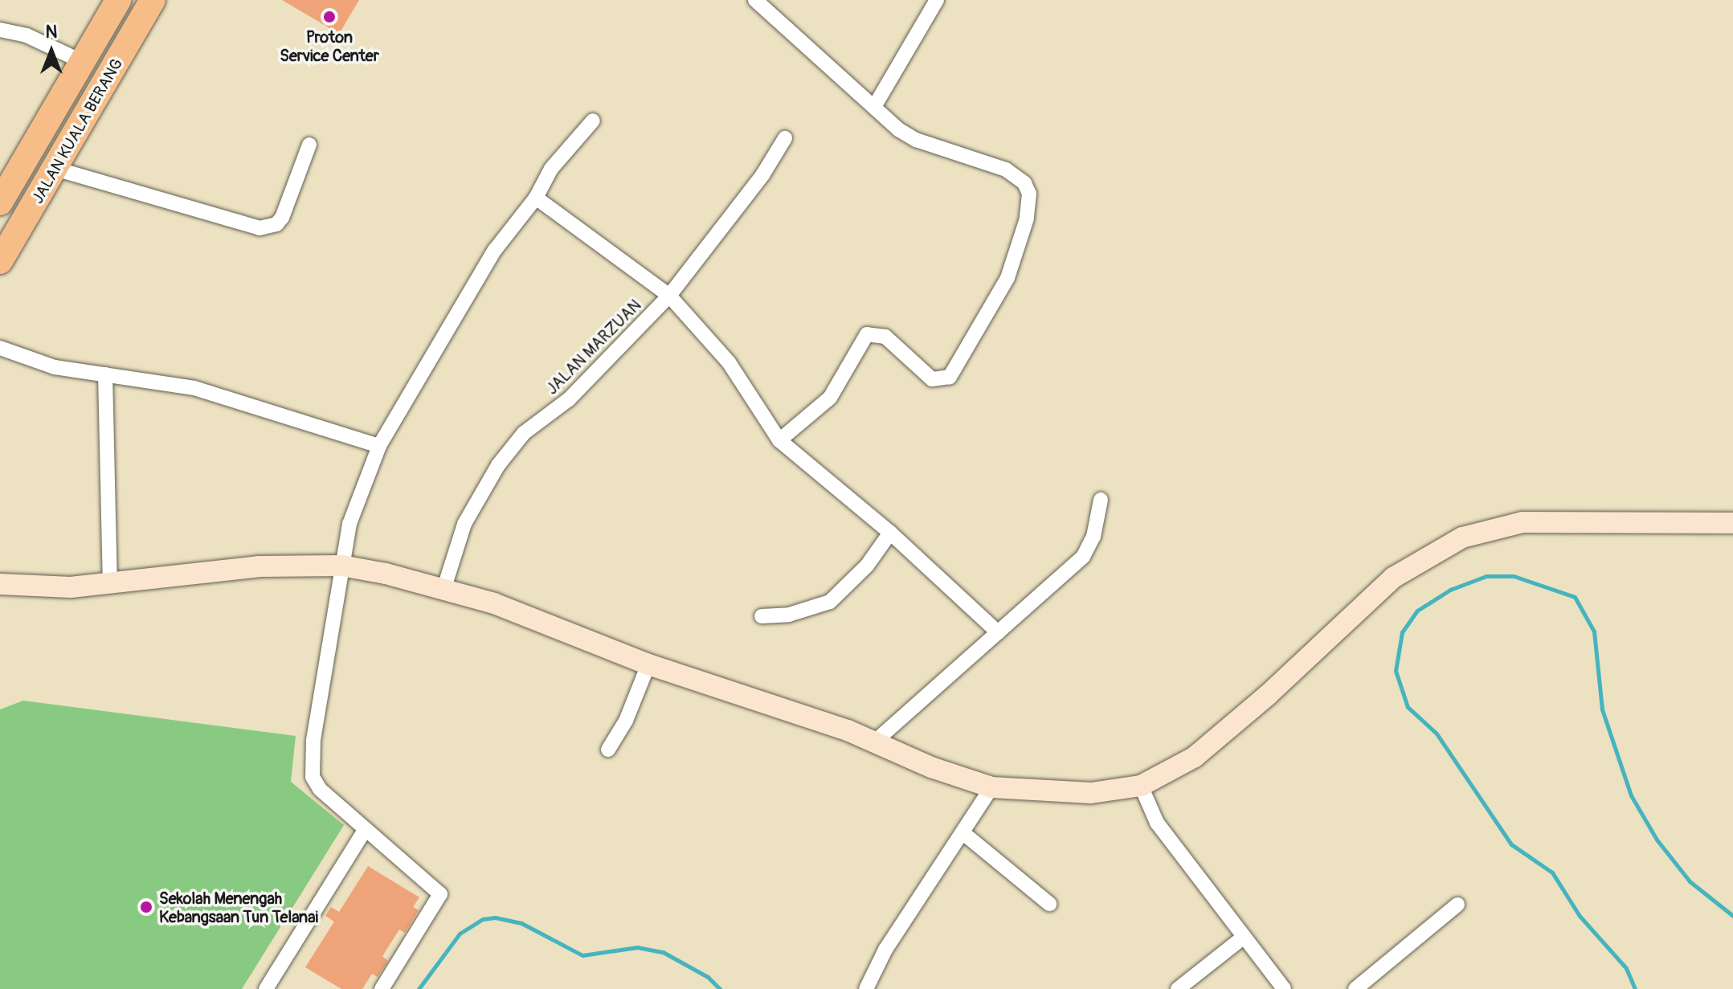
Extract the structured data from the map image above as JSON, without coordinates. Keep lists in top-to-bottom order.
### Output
{
  "streets": {
    "highway": ["JALAN KUALA BERANG"],
    "street": ["JALAN MARZUAN"]
  },
  "places": ["Proton Service Center", "Sekolah Menengah Kebangsaan Tun Telanai"],
  "north": "top"
}
